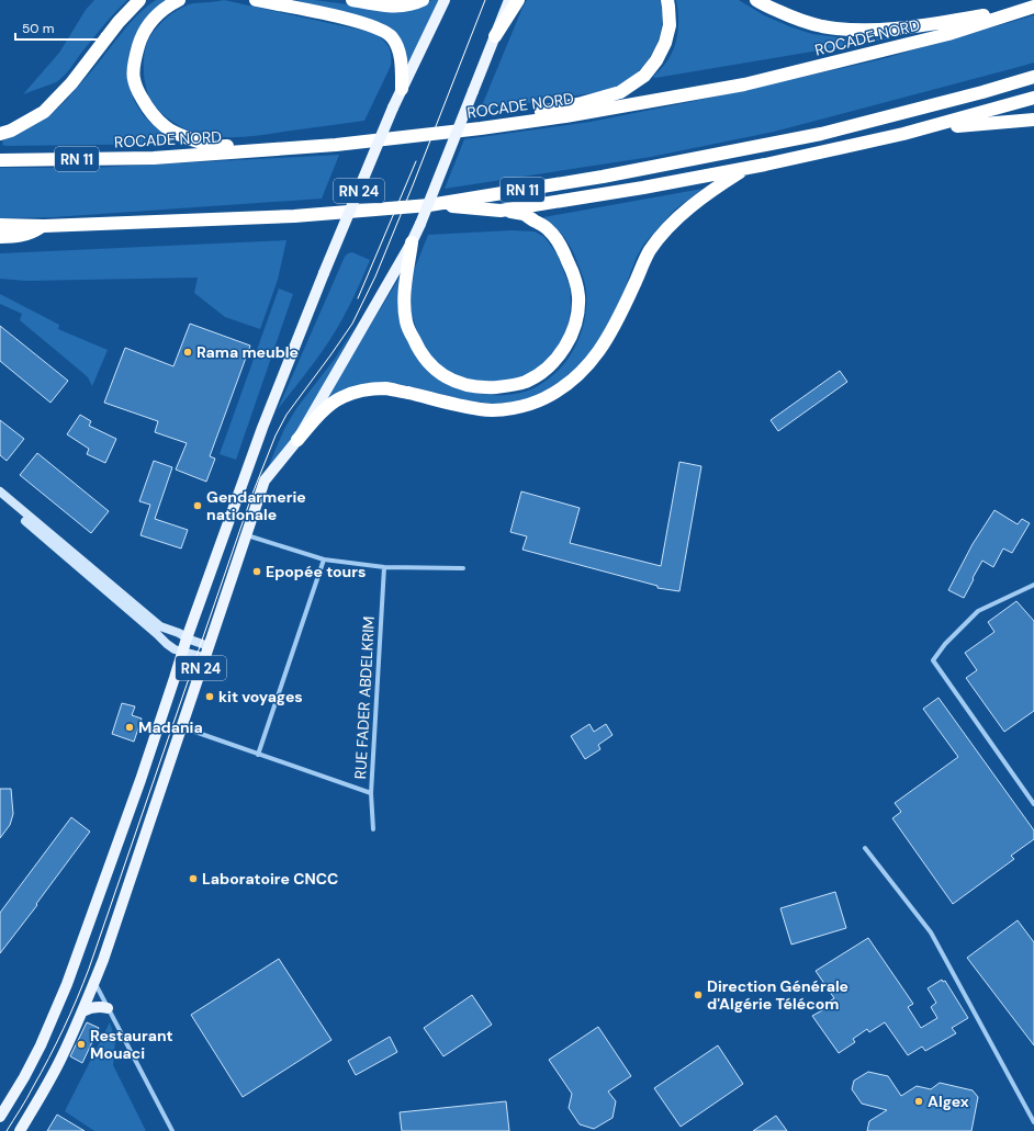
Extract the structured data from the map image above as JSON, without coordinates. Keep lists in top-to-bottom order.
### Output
{
  "streets": {
    "highway": ["ROCADE NORD", "RN 11"],
    "main road": ["RN 24"],
    "street": ["RUE FADER ABDELKRIM"]
  },
  "places": [
    "Rama meuble",
    "Gendarmerie nationale",
    "Epopée tours",
    "kit voyages",
    "Madania",
    "Laboratoire CNCC",
    "Direction Générale d'Algérie Télécom",
    "Restaurant Mouaci",
    "Algex"
  ],
  "scale_bar": "50 m"
}
